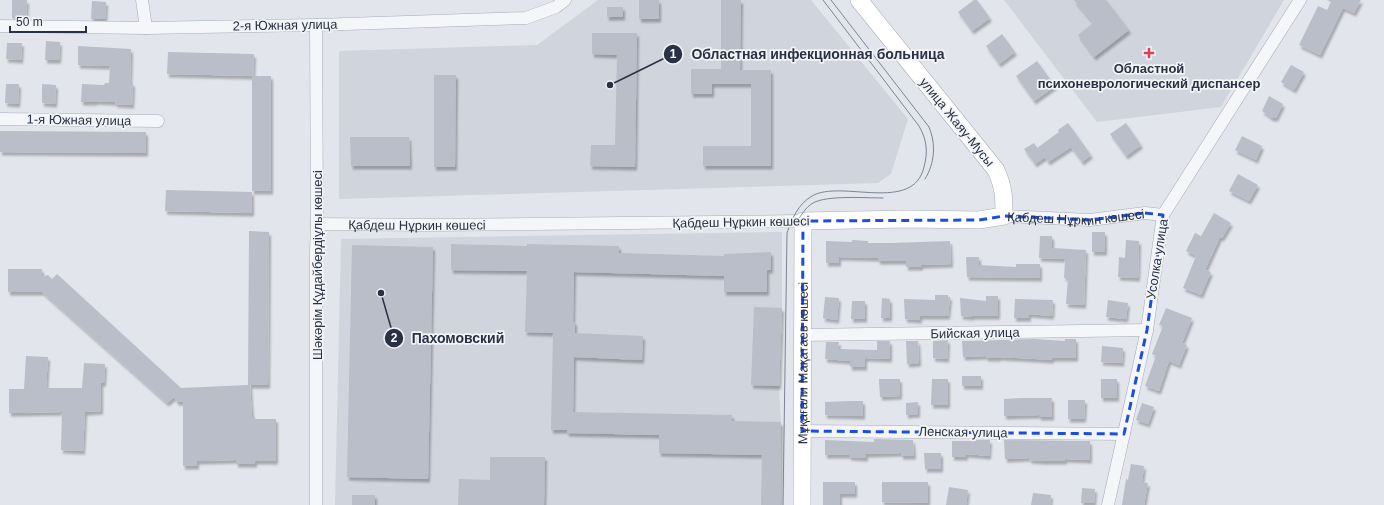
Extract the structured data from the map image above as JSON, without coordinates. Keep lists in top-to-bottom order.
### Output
{
  "streets": {
    "main road": ["улица Жаяу-Мусы", "Қабдеш Нұркин көшесі", "Мұқағали Мақатаев көшесі"],
    "street": [
      "2-я Южная улица",
      "1-я Южная улица",
      "Усолка улица",
      "Шәкәрім Құдайбердіұлы көшесі",
      "Бийская улица",
      "Ленская улица"
    ]
  },
  "crossings": [
    ["2-я Южная улица", "Шәкәрім Құдайбердіұлы көшесі"],
    ["улица Жаяу-Мусы", "Қабдеш Нұркин көшесі"],
    ["Қабдеш Нұркин көшесі", "Усолка улица"],
    ["Қабдеш Нұркин көшесі", "Шәкәрім Құдайбердіұлы көшесі"],
    ["Қабдеш Нұркин көшесі", "Мұқағали Мақатаев көшесі"],
    ["Усолка улица", "Бийская улица"],
    ["Усолка улица", "Ленская улица"],
    ["Бийская улица", "Мұқағали Мақатаев көшесі"],
    ["Мұқағали Мақатаев көшесі", "Ленская улица"]
  ],
  "places": {
    "health": ["Областной психоневрологический диспансер"],
    "other": ["Областная инфекционная больница", "Пахомовский"]
  },
  "scale_bar": "50 m"
}
